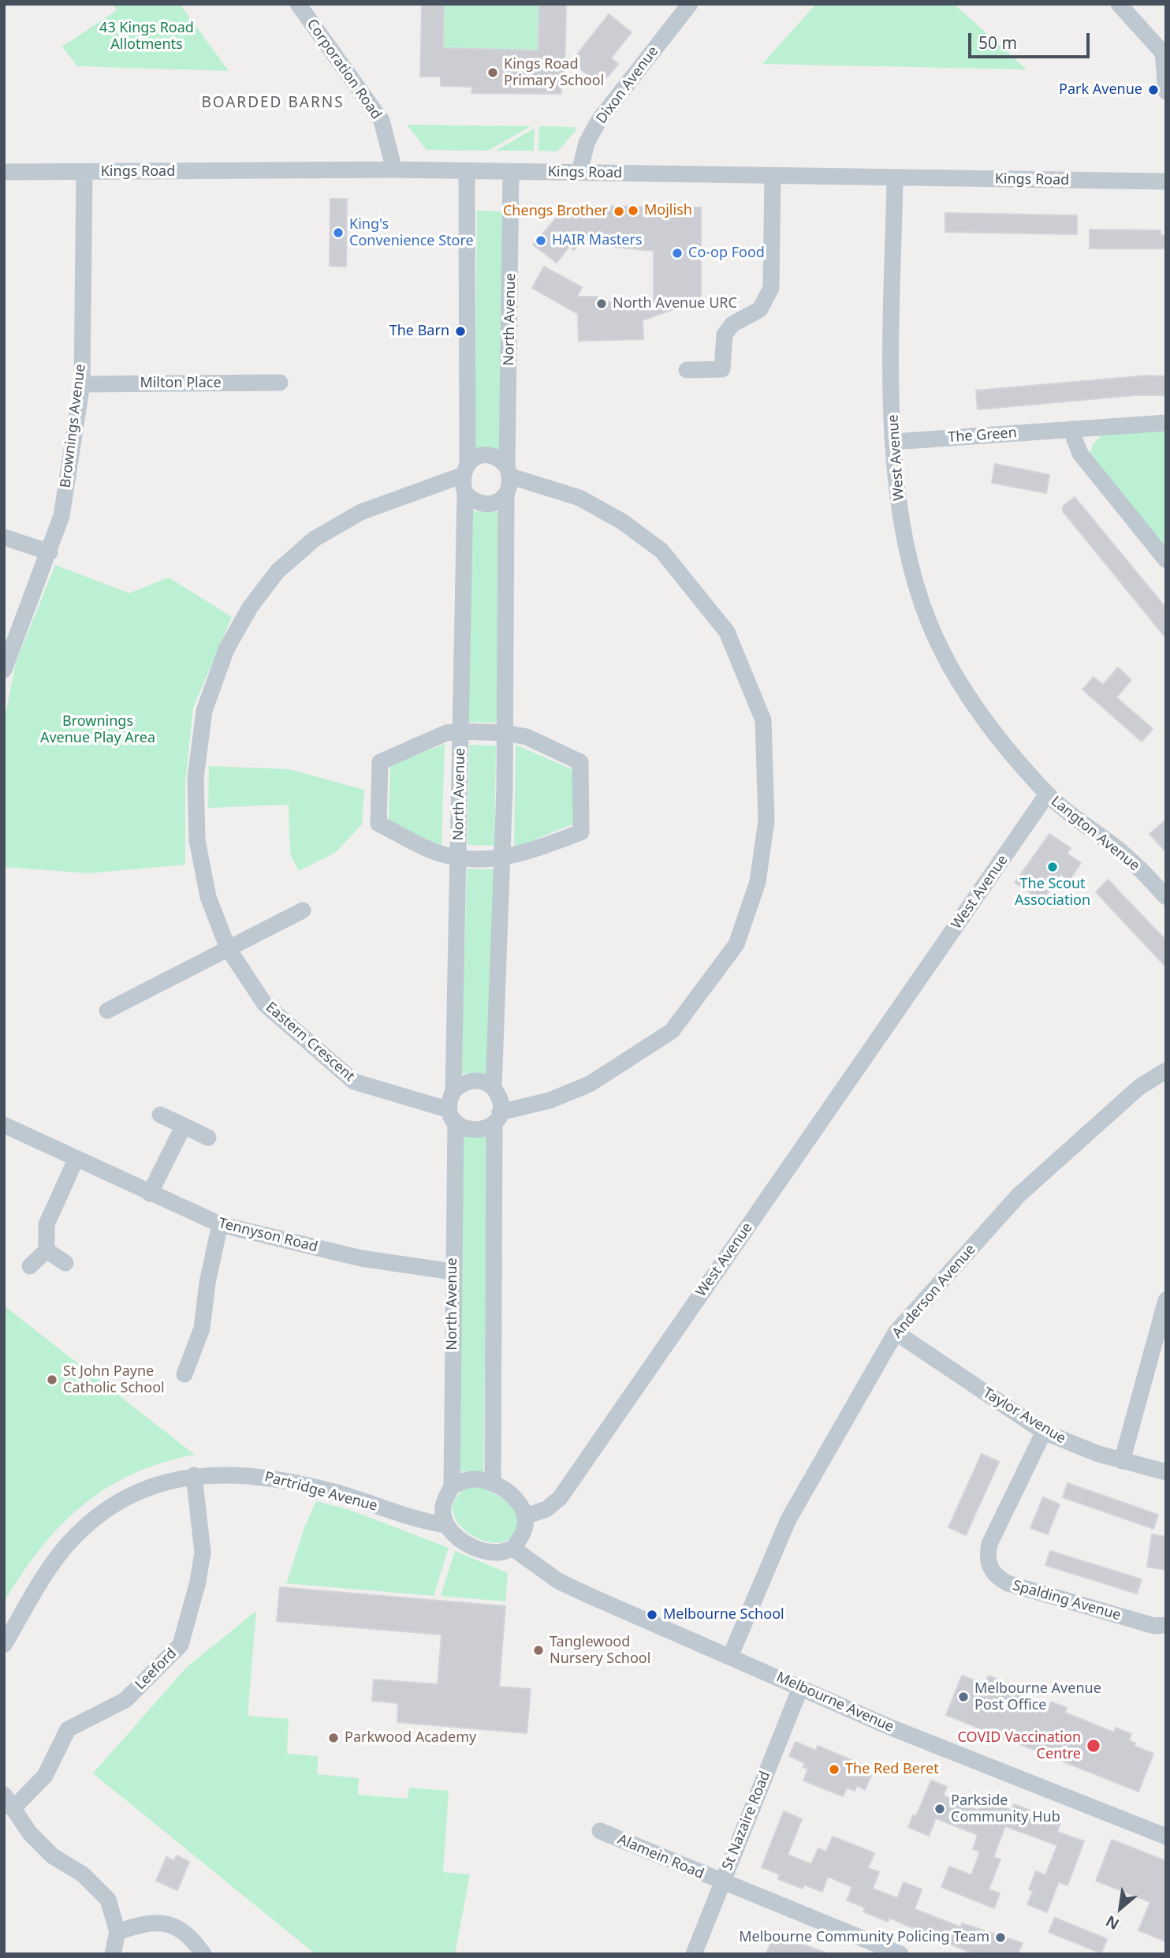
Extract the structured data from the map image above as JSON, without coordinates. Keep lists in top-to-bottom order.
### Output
{
  "streets": {
    "street": [
      "Corporation Road",
      "Dixon Avenue",
      "Kings Road",
      "North Avenue",
      "Milton Place",
      "Brownings Avenue",
      "The Green",
      "West Avenue",
      "Langton Avenue",
      "Eastern Crescent",
      "Tennyson Road",
      "Anderson Avenue",
      "Taylor Avenue",
      "Partridge Avenue",
      "Spalding Avenue",
      "Leeford",
      "Melbourne Avenue",
      "St Nazaire Road",
      "Alamein Road"
    ]
  },
  "crossings": [
    ["Corporation Road", "Kings Road"],
    ["Dixon Avenue", "Kings Road"],
    ["Kings Road", "North Avenue"],
    ["Kings Road", "Brownings Avenue"],
    ["Kings Road", "West Avenue"],
    ["North Avenue", "West Avenue"],
    ["North Avenue", "Eastern Crescent"],
    ["North Avenue", "Tennyson Road"],
    ["North Avenue", "Partridge Avenue"],
    ["North Avenue", "Melbourne Avenue"],
    ["Milton Place", "Brownings Avenue"],
    ["The Green", "West Avenue"],
    ["West Avenue", "Langton Avenue"],
    ["West Avenue", "Partridge Avenue"],
    ["West Avenue", "Melbourne Avenue"],
    ["Anderson Avenue", "Taylor Avenue"],
    ["Anderson Avenue", "Melbourne Avenue"],
    ["Taylor Avenue", "Spalding Avenue"],
    ["Partridge Avenue", "Leeford"],
    ["Partridge Avenue", "Melbourne Avenue"],
    ["Melbourne Avenue", "St Nazaire Road"],
    ["St Nazaire Road", "Alamein Road"]
  ],
  "districts": ["BOARDED BARNS"],
  "parks": ["43 Kings Road Allotments", "Brownings Avenue Play Area"],
  "places": [
    "Kings Road Primary School",
    "Park Avenue",
    "Mojlish",
    "Chengs Brother",
    "King's Convenience Store",
    "HAIR Masters",
    "Co-op Food",
    "North Avenue URC",
    "The Barn",
    "The Scout Association",
    "St John Payne Catholic School",
    "Melbourne School",
    "Tanglewood Nursery School",
    "Melbourne Avenue Post Office",
    "Parkwood Academy",
    "COVID Vaccination Centre",
    "The Red Beret",
    "Parkside Community Hub",
    "Melbourne Community Policing Team"
  ],
  "scale_bar": "50 m",
  "north": "bottom left"
}
